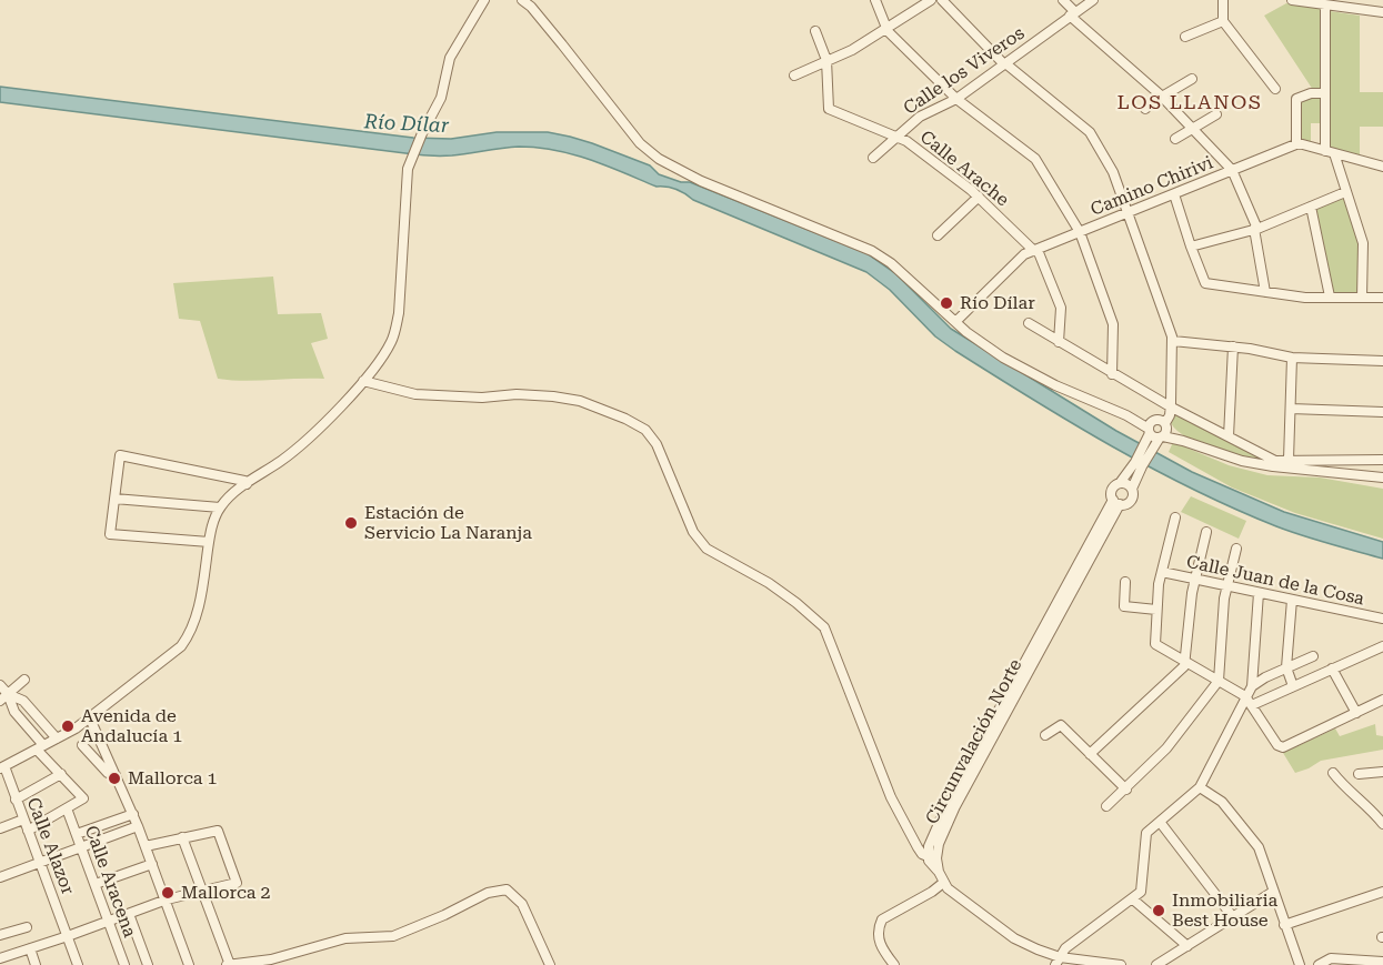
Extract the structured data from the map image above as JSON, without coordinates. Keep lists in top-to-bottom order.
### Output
{
  "streets": {
    "street": [
      "Calle los Viveros",
      "Calle Arache",
      "Camino Chirivi",
      "Calle Juan de la Cosa",
      "Circunvalación Norte",
      "Calle Alazor",
      "Calle Aracena"
    ]
  },
  "crossings": [
    ["Calle los Viveros", "Calle Arache"],
    ["Calle Arache", "Camino Chirivi"]
  ],
  "districts": ["LOS LLANOS"],
  "water": ["Río Dílar"],
  "places": [
    "Río Dílar",
    "Estación de Servicio La Naranja",
    "Avenida de Andalucía 1",
    "Mallorca 1",
    "Mallorca 2",
    "Inmobiliaria Best House"
  ]
}
